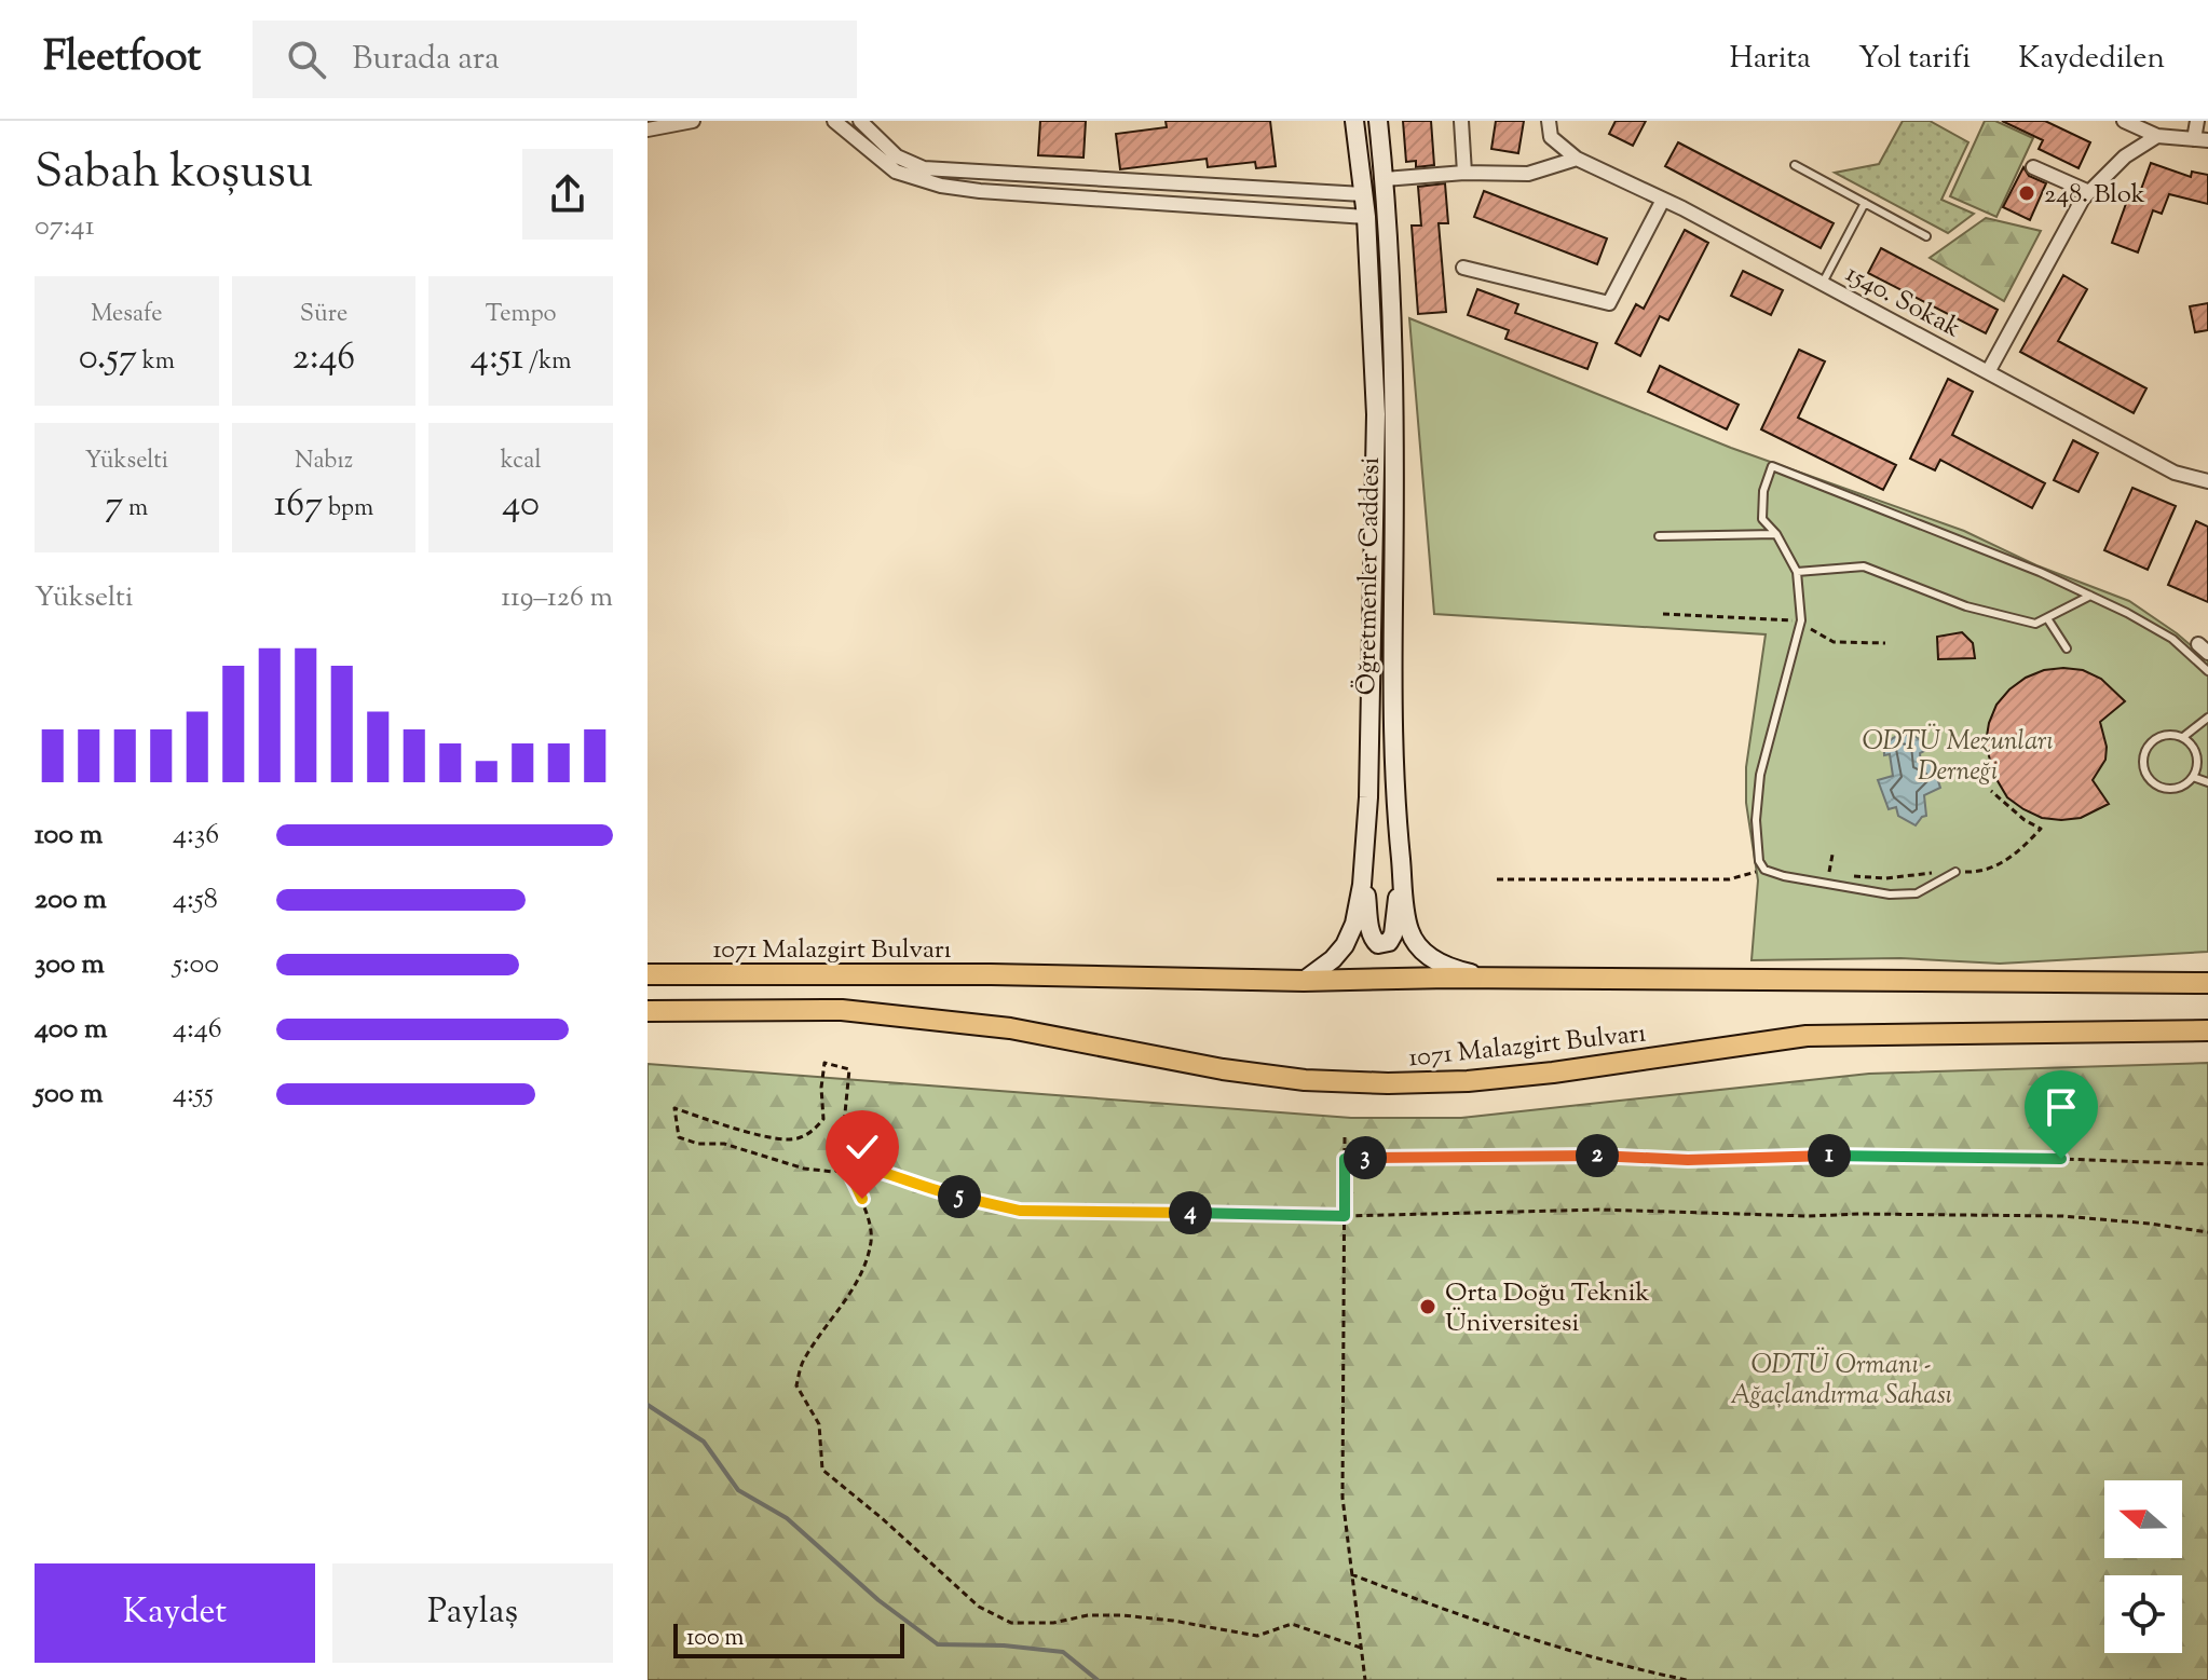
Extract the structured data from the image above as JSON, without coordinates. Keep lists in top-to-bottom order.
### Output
{
  "streets": {
    "main road": ["Öğretmenler Caddesi", "1071 Malazgirt Bulvarı"],
    "street": ["1540. Sokak"]
  },
  "crossings": [
    ["Öğretmenler Caddesi", "1071 Malazgirt Bulvarı"]
  ],
  "parks": ["ODTÜ Mezunları Derneği", "ODTÜ Ormanı - Ağaçlandırma Sahası"],
  "places": ["248. Blok", "Orta Doğu Teknik Üniversitesi"],
  "scale_bar": "100 m",
  "north": "left",
  "page": {
    "header": "Fleetfoot",
    "search": "Burada ara",
    "nav": ["Harita", "Yol tarifi", "Kaydedilen"],
    "heading": ["Sabah koşusu", "07:41"],
    "stats": [
      ["Mesafe", "0.57 km"],
      ["Süre", "2:46"],
      ["Tempo", "4:51 /km"],
      ["Yükselti", "7 m"],
      ["Nabız", "167 bpm"],
      ["kcal", "40"]
    ],
    "chart": ["Yükselti", "119–126 m"],
    "list": [
      {
        "name": "100 m",
        "note": "4:36"
      },
      {
        "name": "200 m",
        "note": "4:58"
      },
      {
        "name": "300 m",
        "note": "5:00"
      },
      {
        "name": "400 m",
        "note": "4:46"
      },
      {
        "name": "500 m",
        "note": "4:55"
      }
    ],
    "pins": [
      "1",
      "2",
      "3",
      "5",
      "4"
    ],
    "buttons": ["Kaydet", "Paylaş"],
    "scale": "100 m"
  }
}
